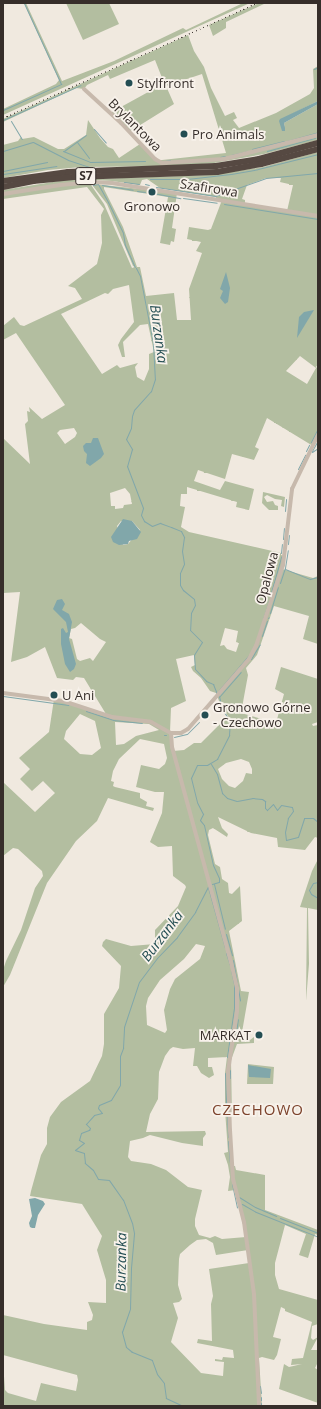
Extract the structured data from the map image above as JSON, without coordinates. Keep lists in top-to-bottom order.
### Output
{
  "streets": {
    "highway": ["S7"],
    "street": ["Brylantowa", "Szafirowa", "Opalowa"]
  },
  "districts": ["CZECHOWO"],
  "water": ["Burzanka"],
  "places": [
    "Stylfrront",
    "Pro Animals",
    "Gronowo",
    "U Ani",
    "Gronowo Górne - Czechowo",
    "MARKAT"
  ]
}
